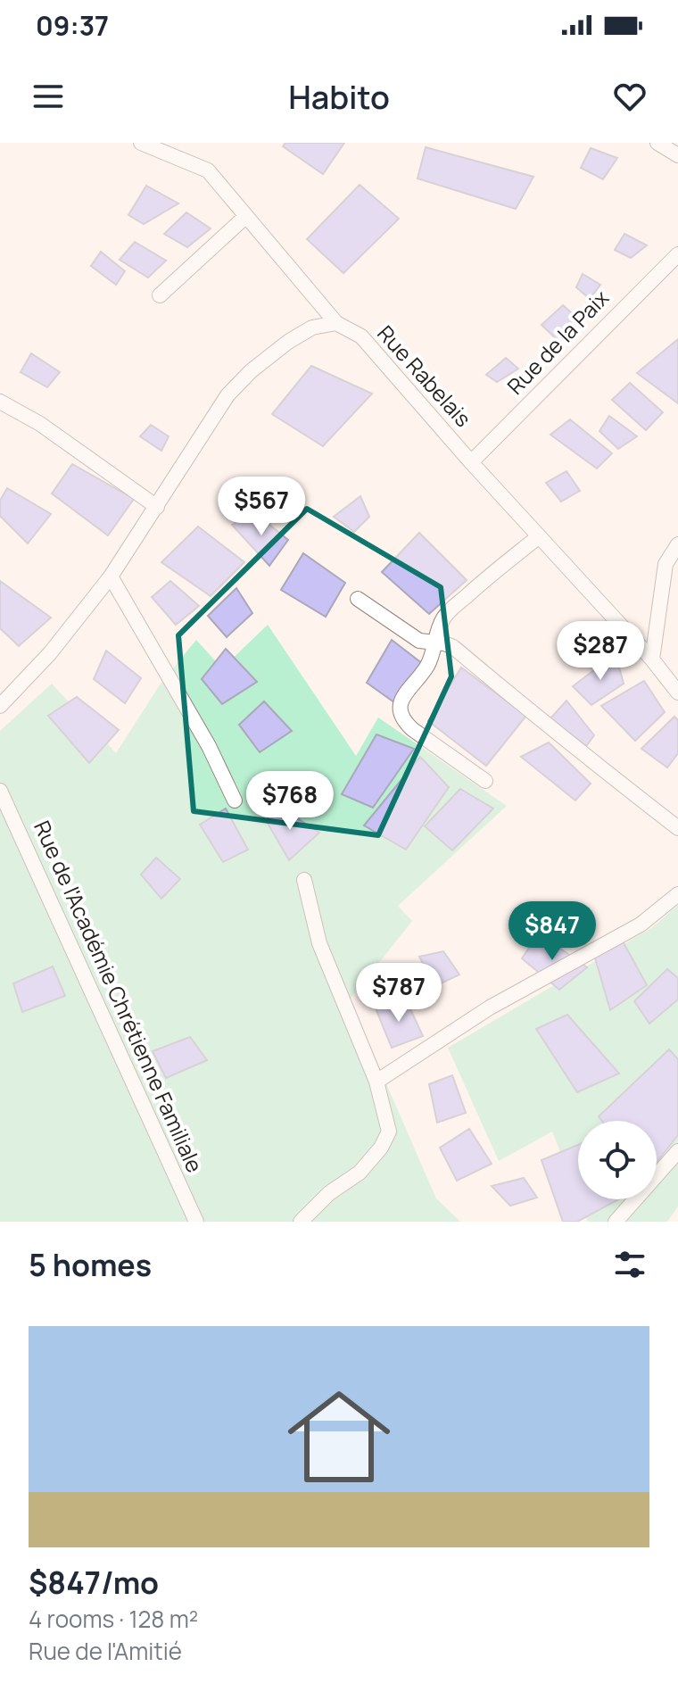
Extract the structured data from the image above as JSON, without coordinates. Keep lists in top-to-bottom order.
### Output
{
  "streets": {
    "street": ["Rue de la Paix", "Rue Rabelais", "Rue de l'Académie Chrétienne Familiale"]
  },
  "crossings": [
    ["Rue de la Paix", "Rue Rabelais"]
  ],
  "page": {
    "status": "09:37",
    "header": "Habito",
    "price": [
      "$567",
      "$287",
      "$768",
      "$847",
      "$787"
    ],
    "heading": "5 homes",
    "list": [
      {
        "name": "$847/mo",
        "note": "4 rooms · 128 m² · Rue de l'Amitié"
      }
    ]
  }
}
